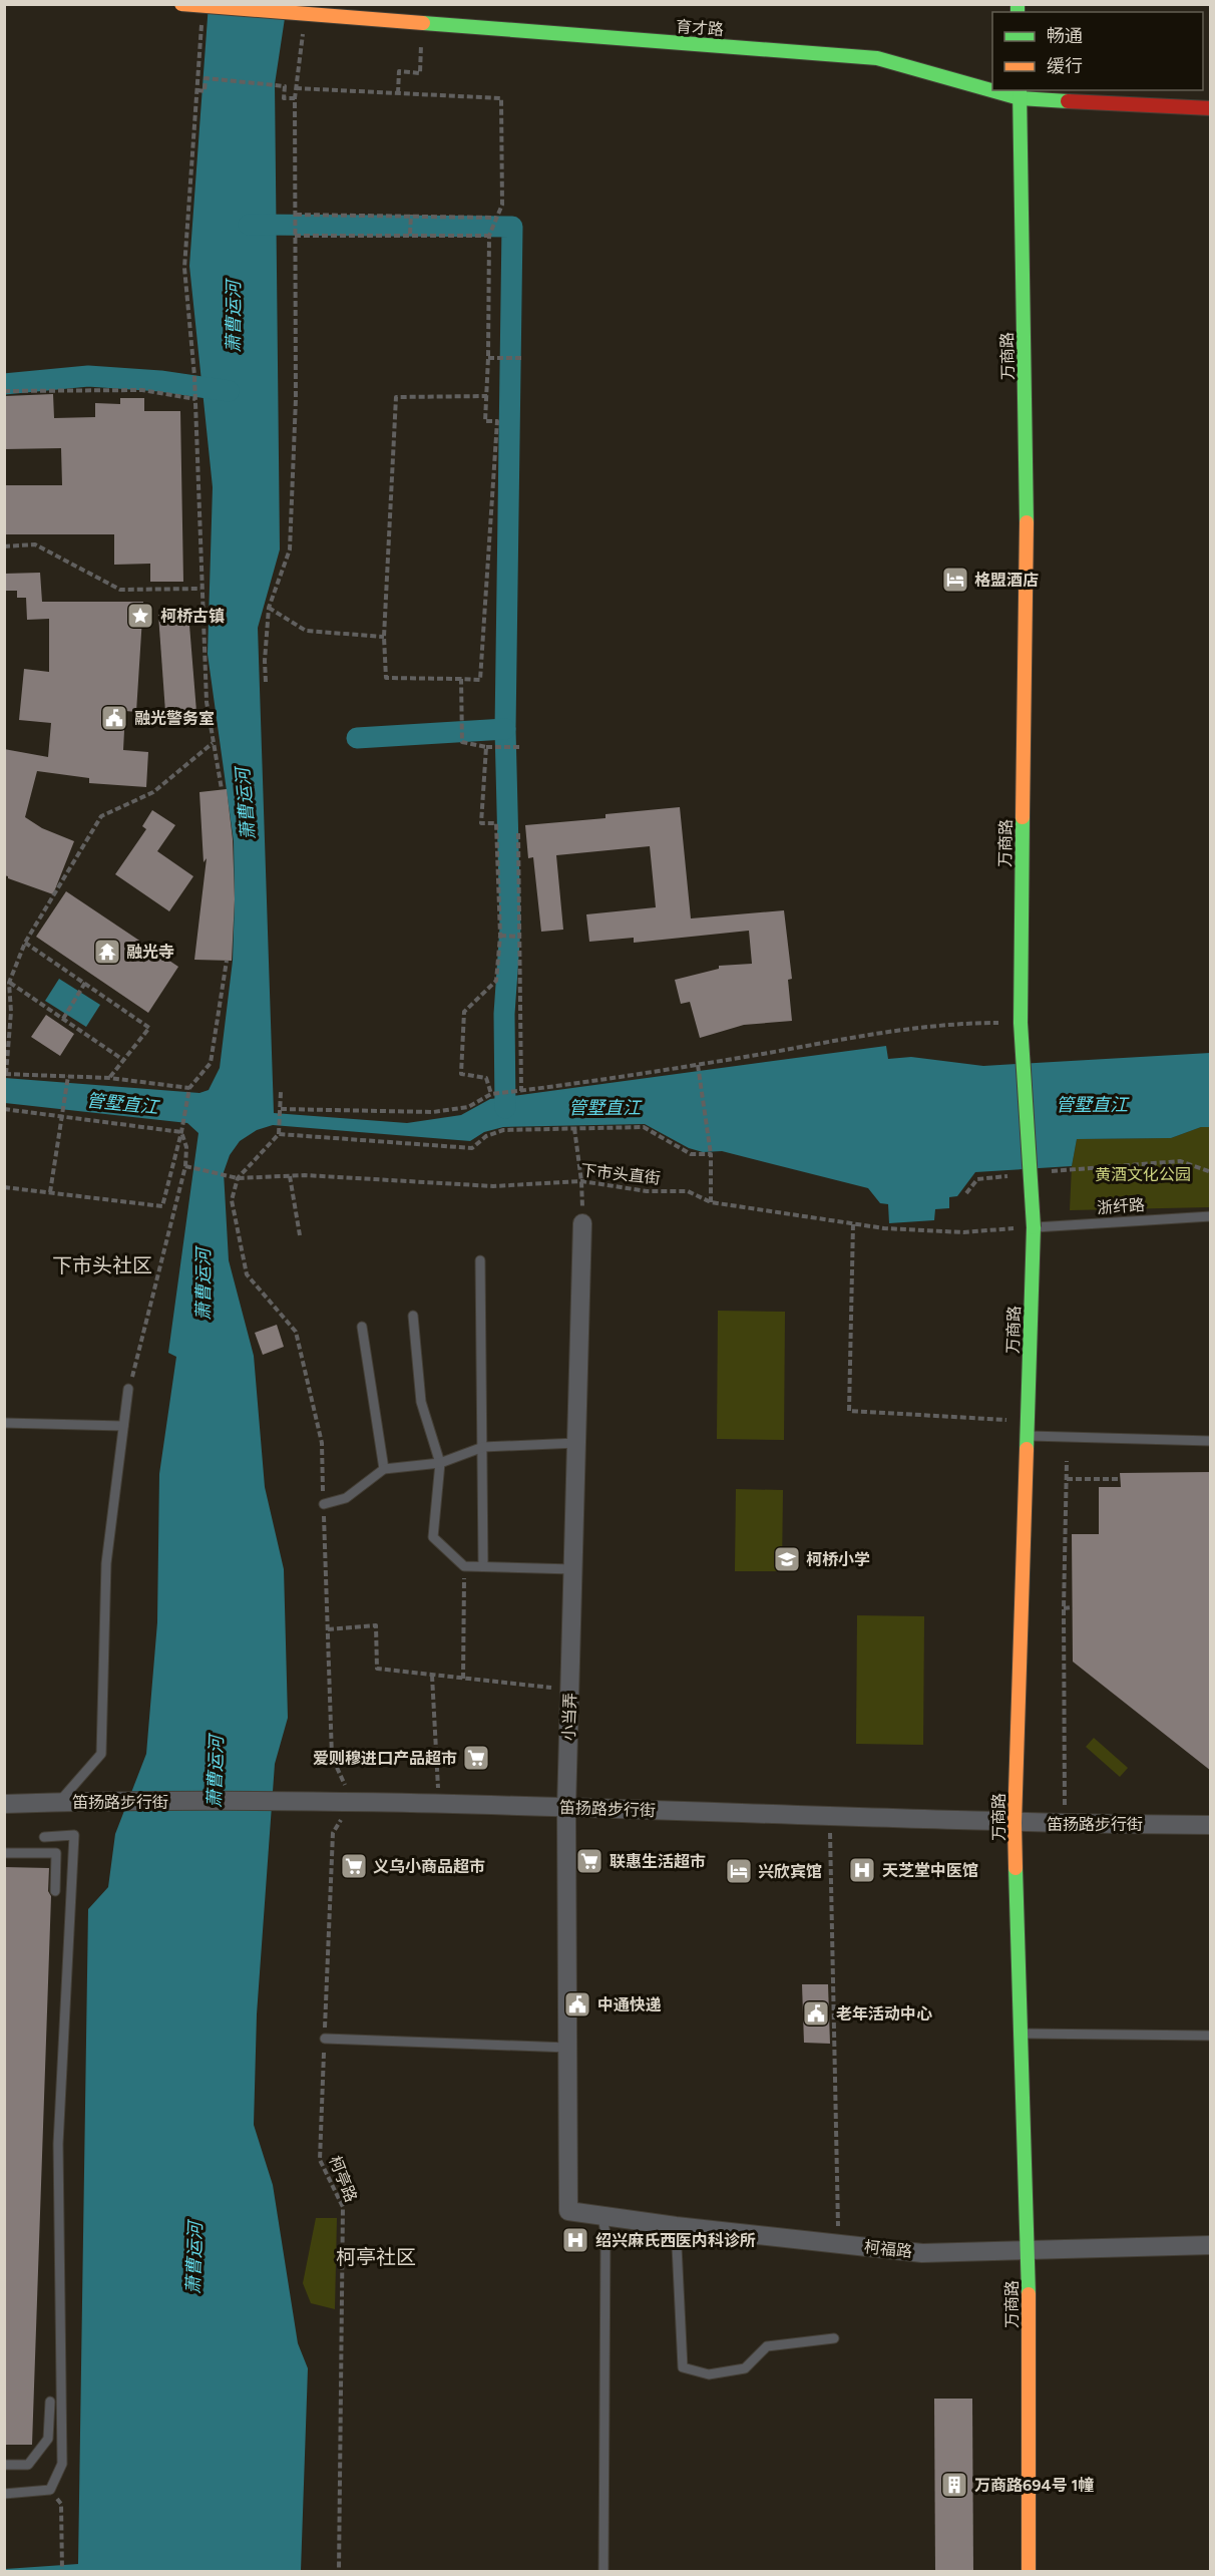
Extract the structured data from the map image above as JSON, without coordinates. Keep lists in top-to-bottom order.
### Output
{
  "streets": {
    "street": [
      "育才路",
      "万商路",
      "小当弄",
      "笛扬路步行街",
      "柯福路"
    ],
    "lane": ["浙纤路"],
    "path": ["下市头直街", "柯亭路"]
  },
  "crossings": [
    ["育才路", "万商路"],
    ["万商路", "下市头直街"],
    ["万商路", "浙纤路"],
    ["万商路", "笛扬路步行街"],
    ["万商路", "柯福路"],
    ["下市头直街", "浙纤路"],
    ["小当弄", "笛扬路步行街"],
    ["小当弄", "柯福路"],
    ["笛扬路步行街", "柯亭路"]
  ],
  "districts": ["下市头社区", "柯亭社区"],
  "water": ["萧曹运河", "管墅直江"],
  "parks": ["黄酒文化公园"],
  "places": {
    "hotel": ["格盟酒店", "兴欣宾馆"],
    "place": ["柯桥古镇"],
    "public building": ["融光警务室", "中通快递", "老年活动中心"],
    "temple": ["融光寺"],
    "school or university": ["柯桥小学"],
    "supermarket": ["爱则穆进口产品超市", "联惠生活超市", "义乌小商品超市"],
    "hospital": ["天芝堂中医馆", "绍兴麻氏西医内科诊所"],
    "building": ["万商路694号 1幢"]
  },
  "legend": ["畅通", "缓行"]
}
